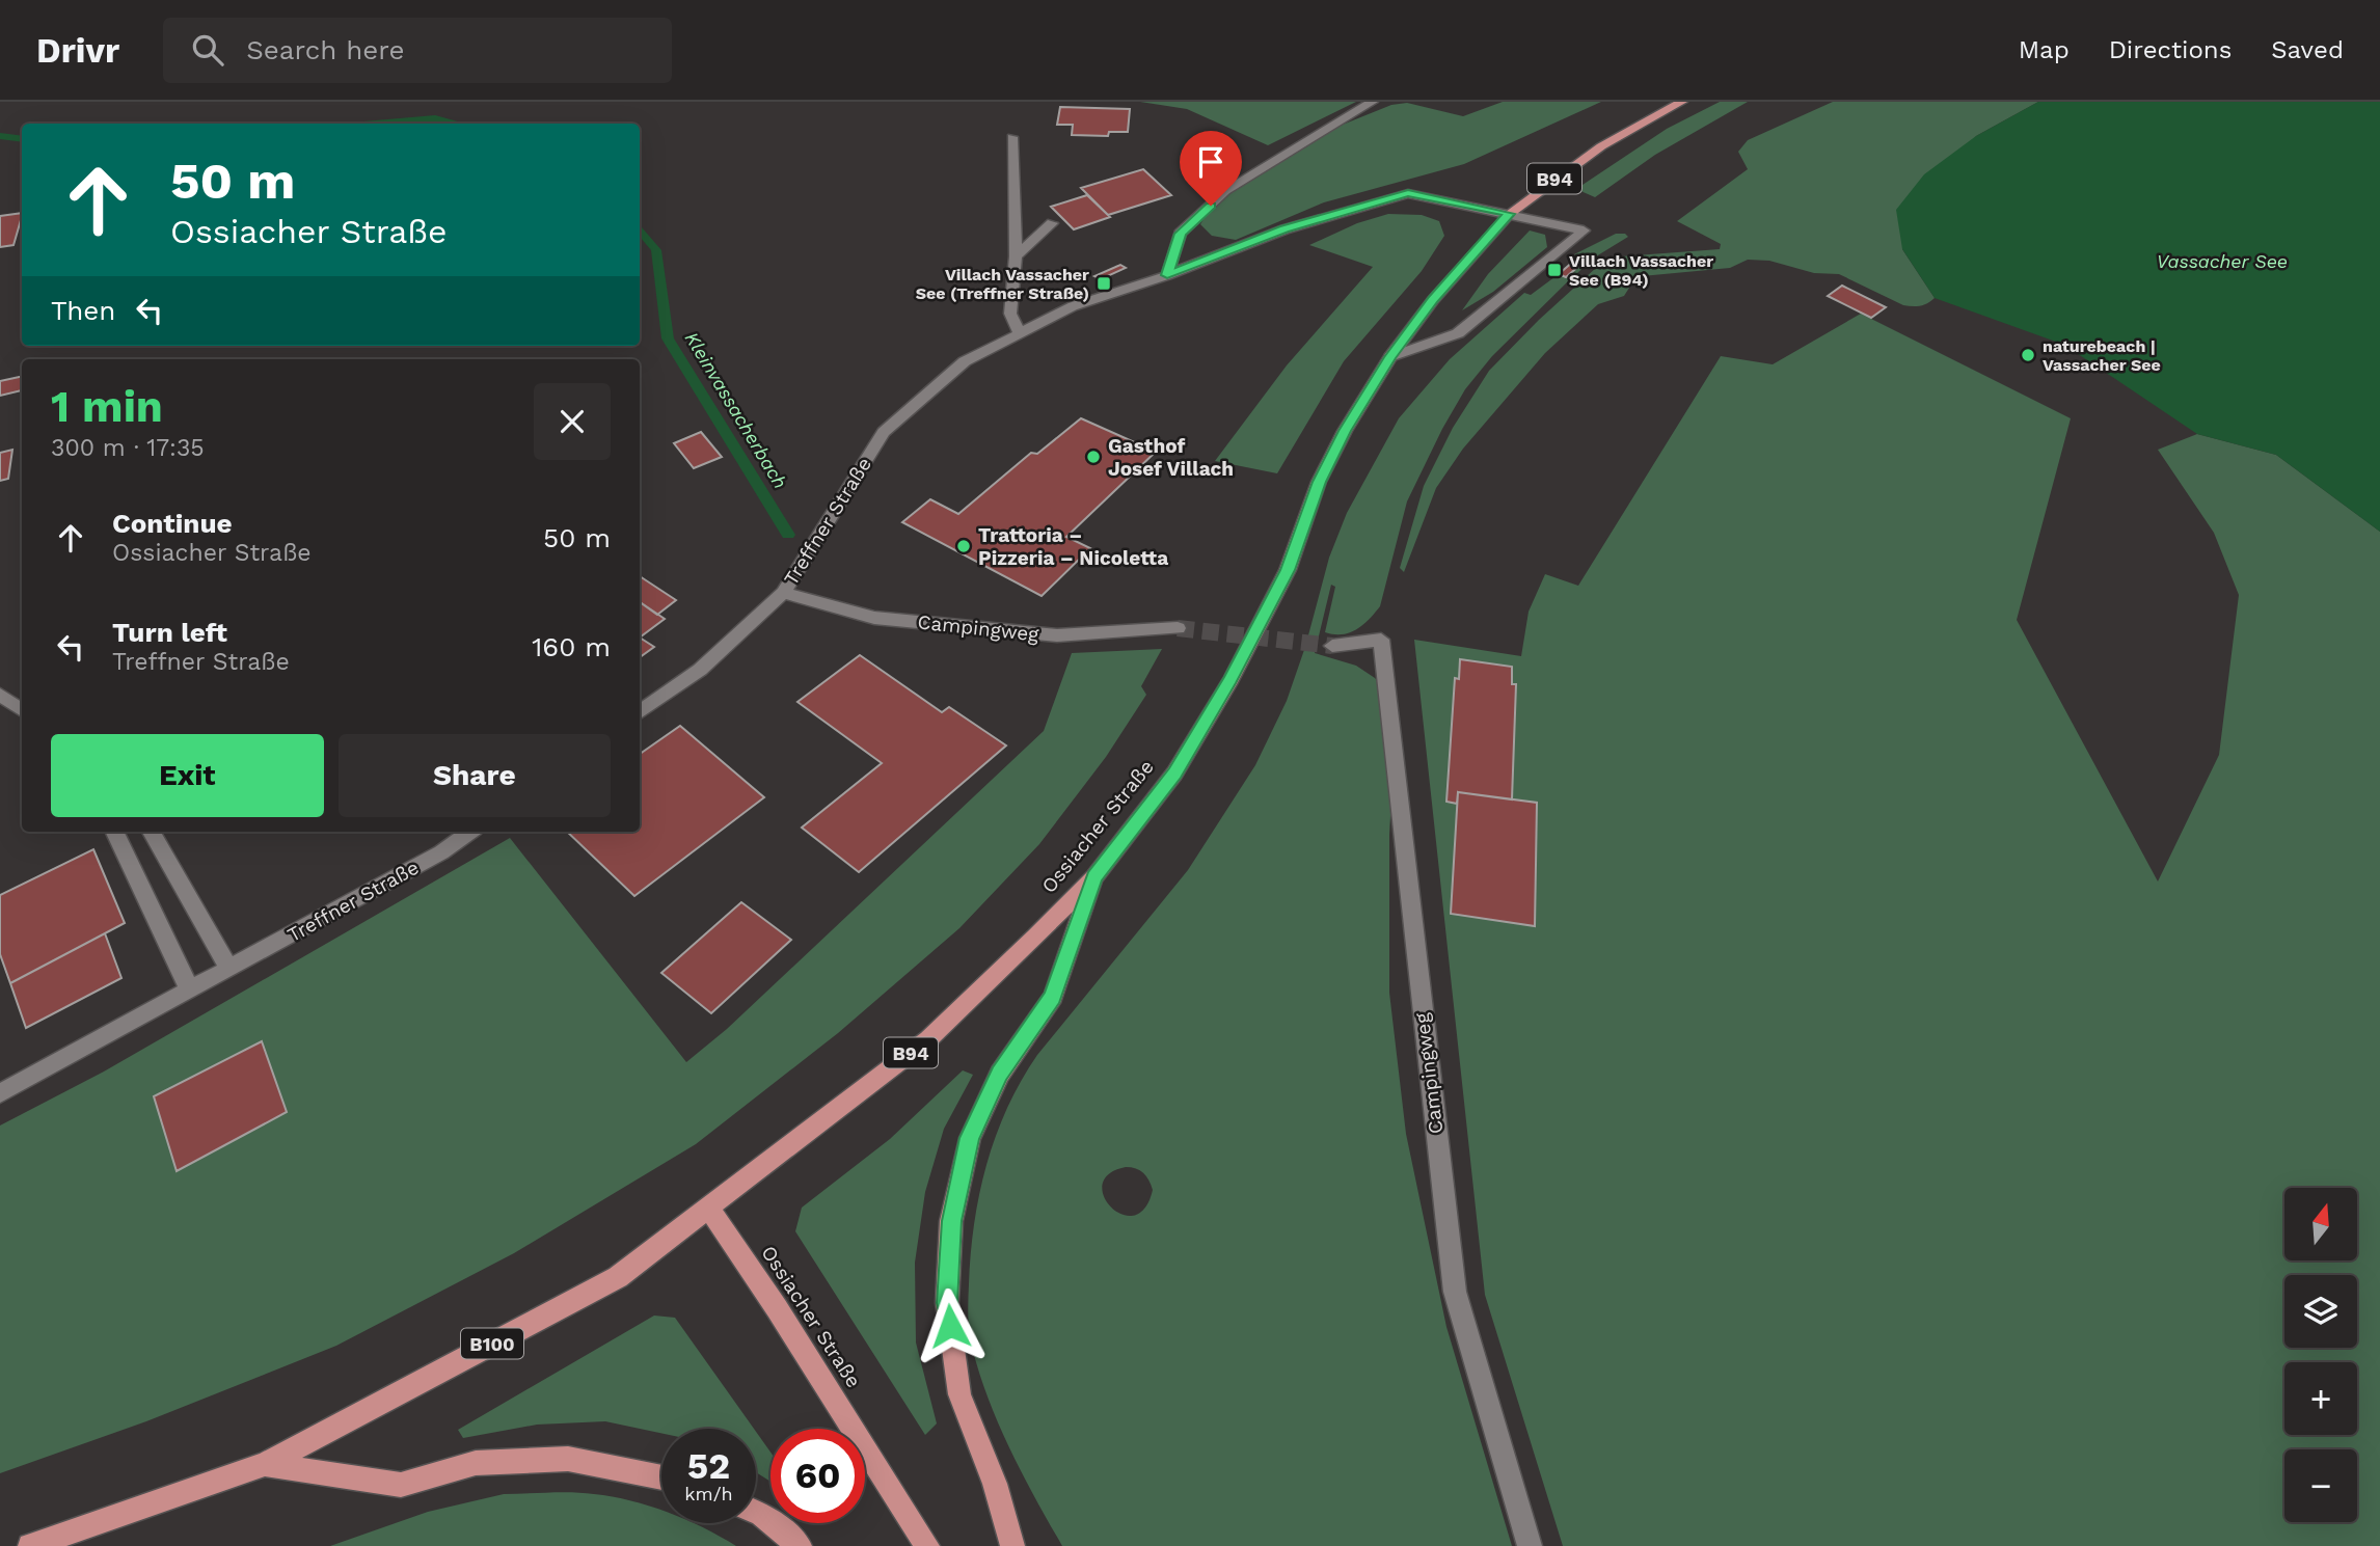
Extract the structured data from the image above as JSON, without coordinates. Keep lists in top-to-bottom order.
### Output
{
  "streets": {
    "main road": ["B94", "Ossiacher Straße", "B100"],
    "street": ["Treffner Straße", "Campingweg"]
  },
  "crossings": [
    ["B94", "Ossiacher Straße"],
    ["Treffner Straße", "Campingweg"],
    ["Treffner Straße", "Ossiacher Straße"],
    ["Ossiacher Straße", "B100"]
  ],
  "water": ["Vassacher See", "Kleinvassacherbach"],
  "places": {
    "transit": ["Villach Vassacher See (B94)", "Villach Vassacher See (Treffner Straße)"],
    "other": ["naturebeach | Vassacher See", "Gasthof Josef Villach", "Trattoria – Pizzeria – Nicoletta"]
  },
  "north": "top",
  "page": {
    "header": "Drivr",
    "search": "Search here",
    "nav": ["Map", "Directions", "Saved"],
    "turn": ["50 m", "Ossiacher Straße"],
    "then": "Then",
    "heading": ["1 min", "300 m · 17:35"],
    "list": [
      {
        "name": "Continue",
        "note": "Ossiacher Straße",
        "value": "50 m"
      },
      {
        "name": "Turn left",
        "note": "Treffner Straße",
        "value": "160 m"
      }
    ],
    "buttons": ["Exit", "Share"],
    "map_buttons": ["+", "−"],
    "speed": "52 km/h",
    "limit": "60"
  }
}
